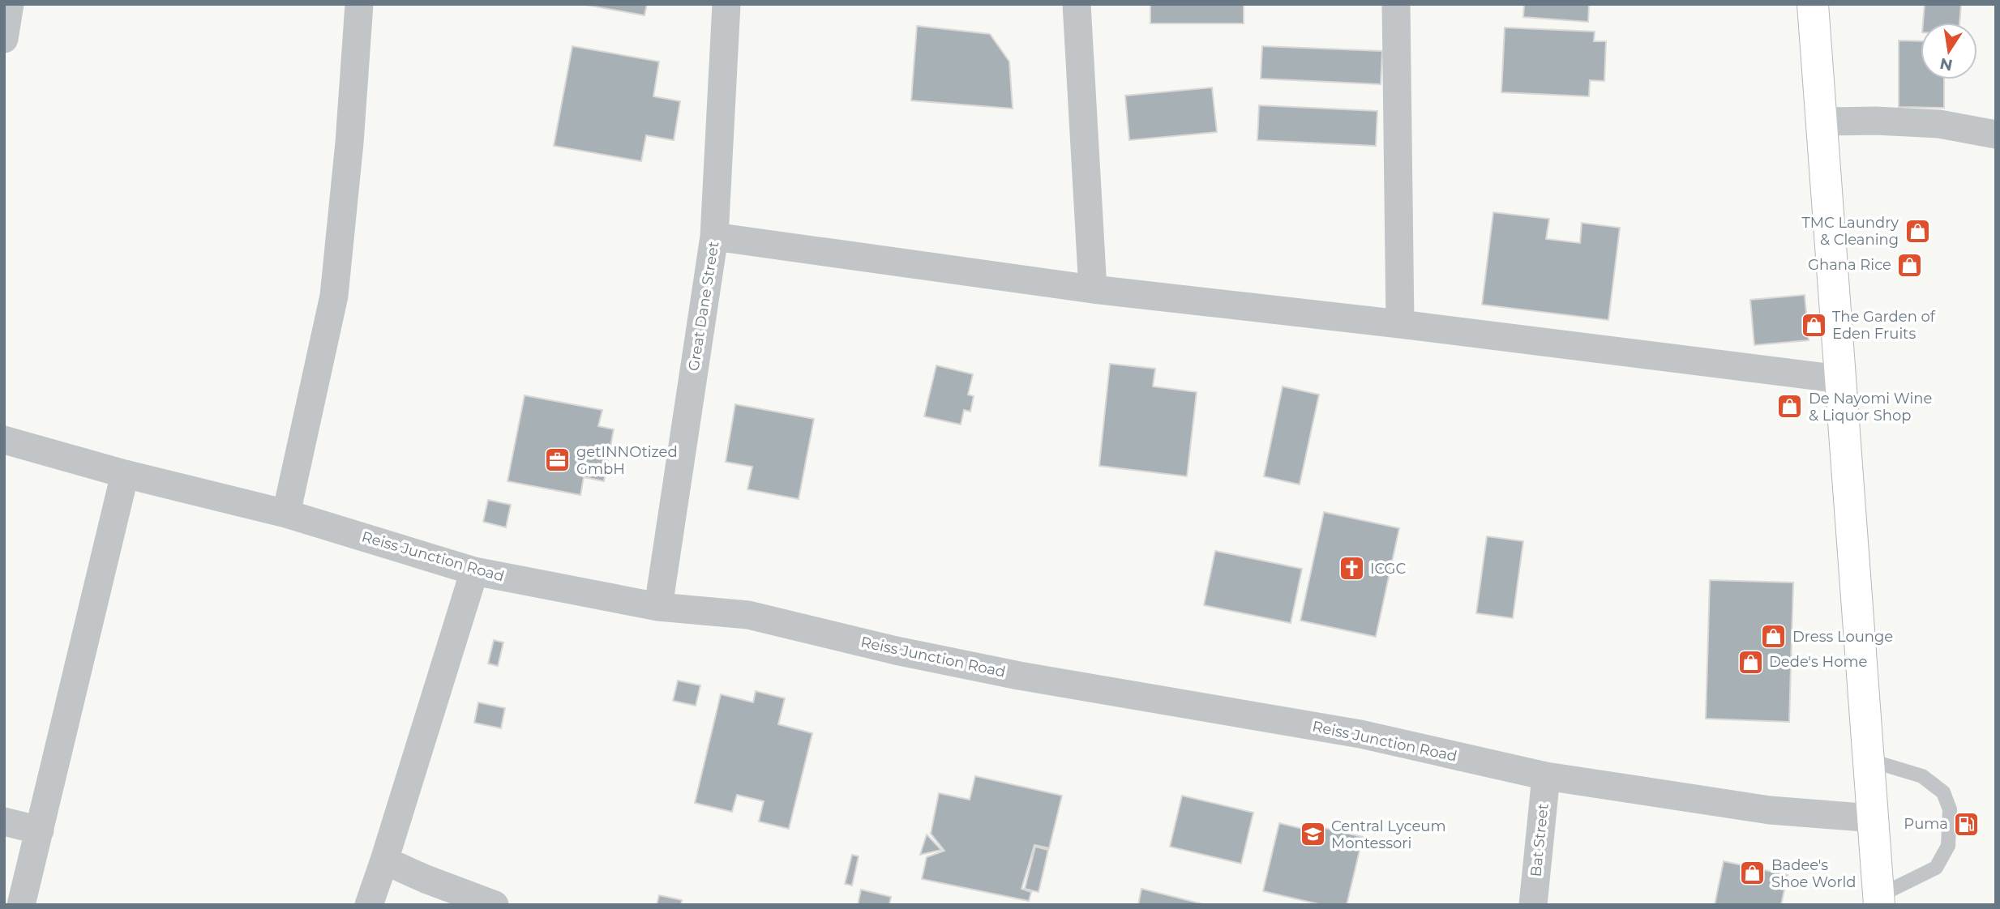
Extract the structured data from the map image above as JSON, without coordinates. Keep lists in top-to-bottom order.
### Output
{
  "streets": {
    "street": ["Great Dane Street", "Reiss Junction Road", "Bat Street"]
  },
  "crossings": [
    ["Great Dane Street", "Reiss Junction Road"],
    ["Reiss Junction Road", "Bat Street"]
  ],
  "places": {
    "shop": [
      "TMC Laundry & Cleaning",
      "Ghana Rice",
      "The Garden of Eden Fruits",
      "De Nayomi Wine & Liquor Shop",
      "Dress Lounge",
      "Dede's Home",
      "Badee's Shoe World"
    ],
    "office": ["getINNOtized GmbH"],
    "church": ["ICGC"],
    "fuel station": ["Puma"],
    "school or university": ["Central Lyceum Montessori"]
  },
  "north": "bottom"
}
